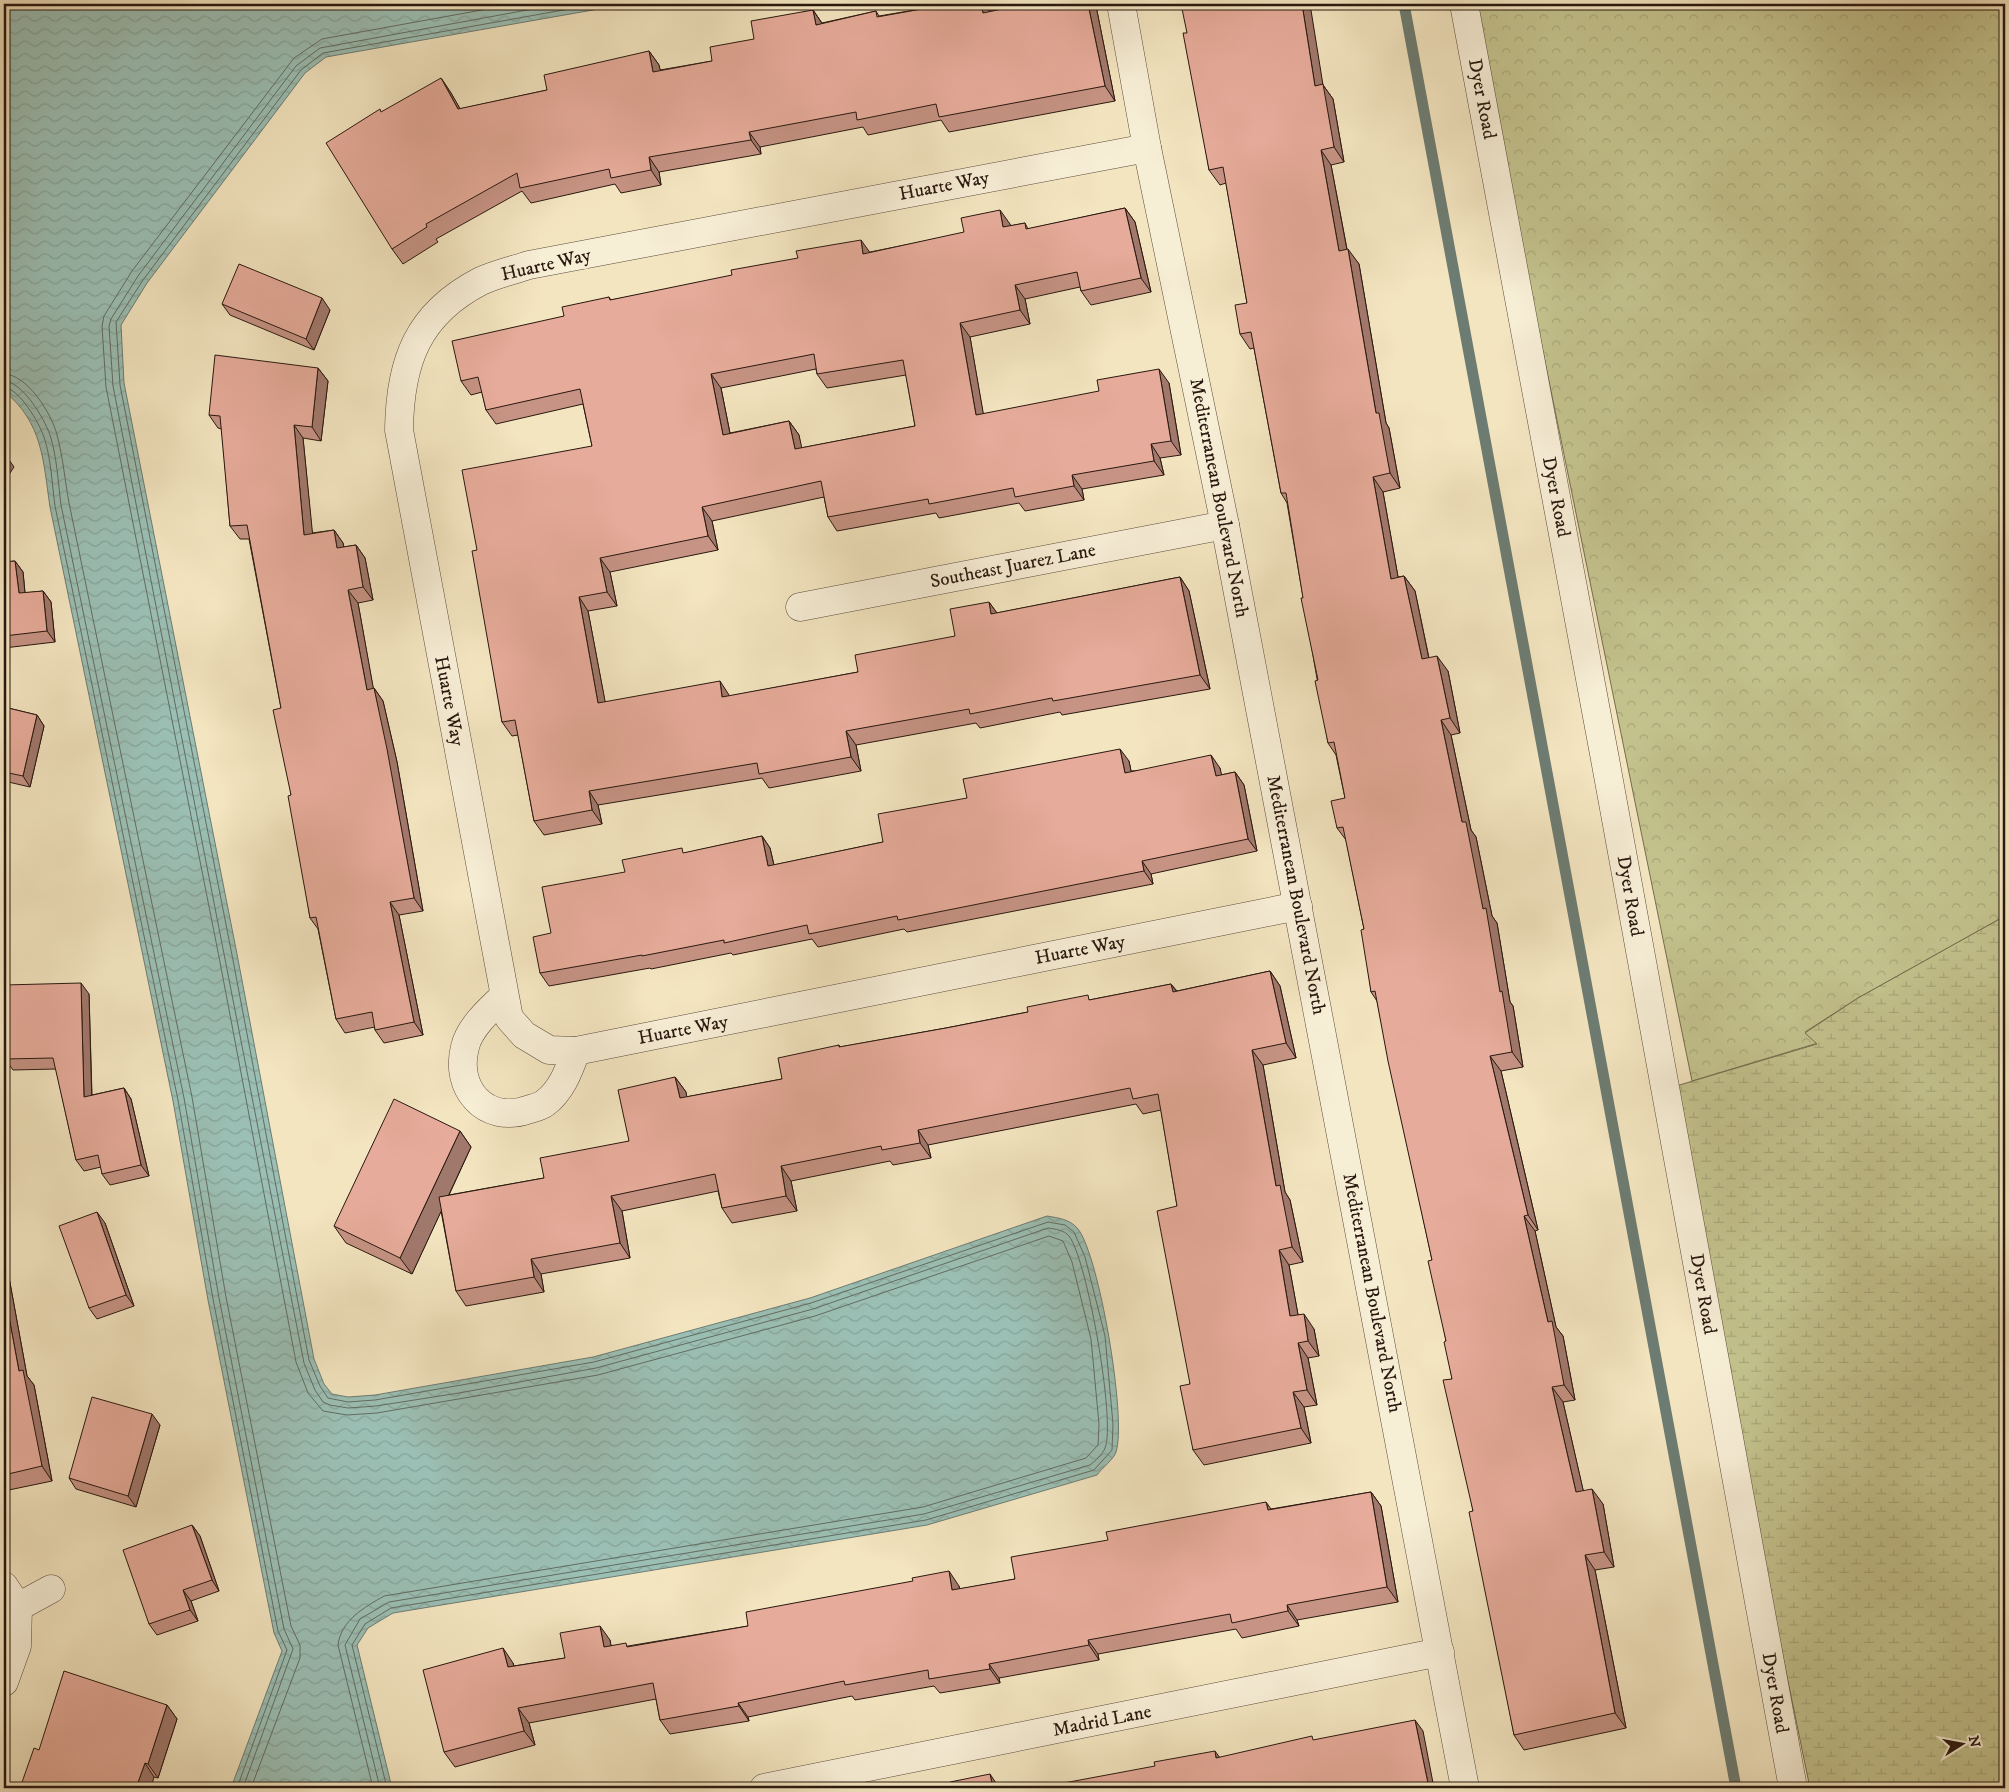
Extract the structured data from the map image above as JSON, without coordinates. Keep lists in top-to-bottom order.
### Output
{
  "streets": {
    "street": [
      "Dyer Road",
      "Huarte Way",
      "Mediterranean Boulevard North",
      "Southeast Juarez Lane",
      "Madrid Lane"
    ]
  },
  "crossings": [
    ["Huarte Way", "Mediterranean Boulevard North"],
    ["Mediterranean Boulevard North", "Southeast Juarez Lane"],
    ["Mediterranean Boulevard North", "Madrid Lane"]
  ],
  "north": "right"
}
